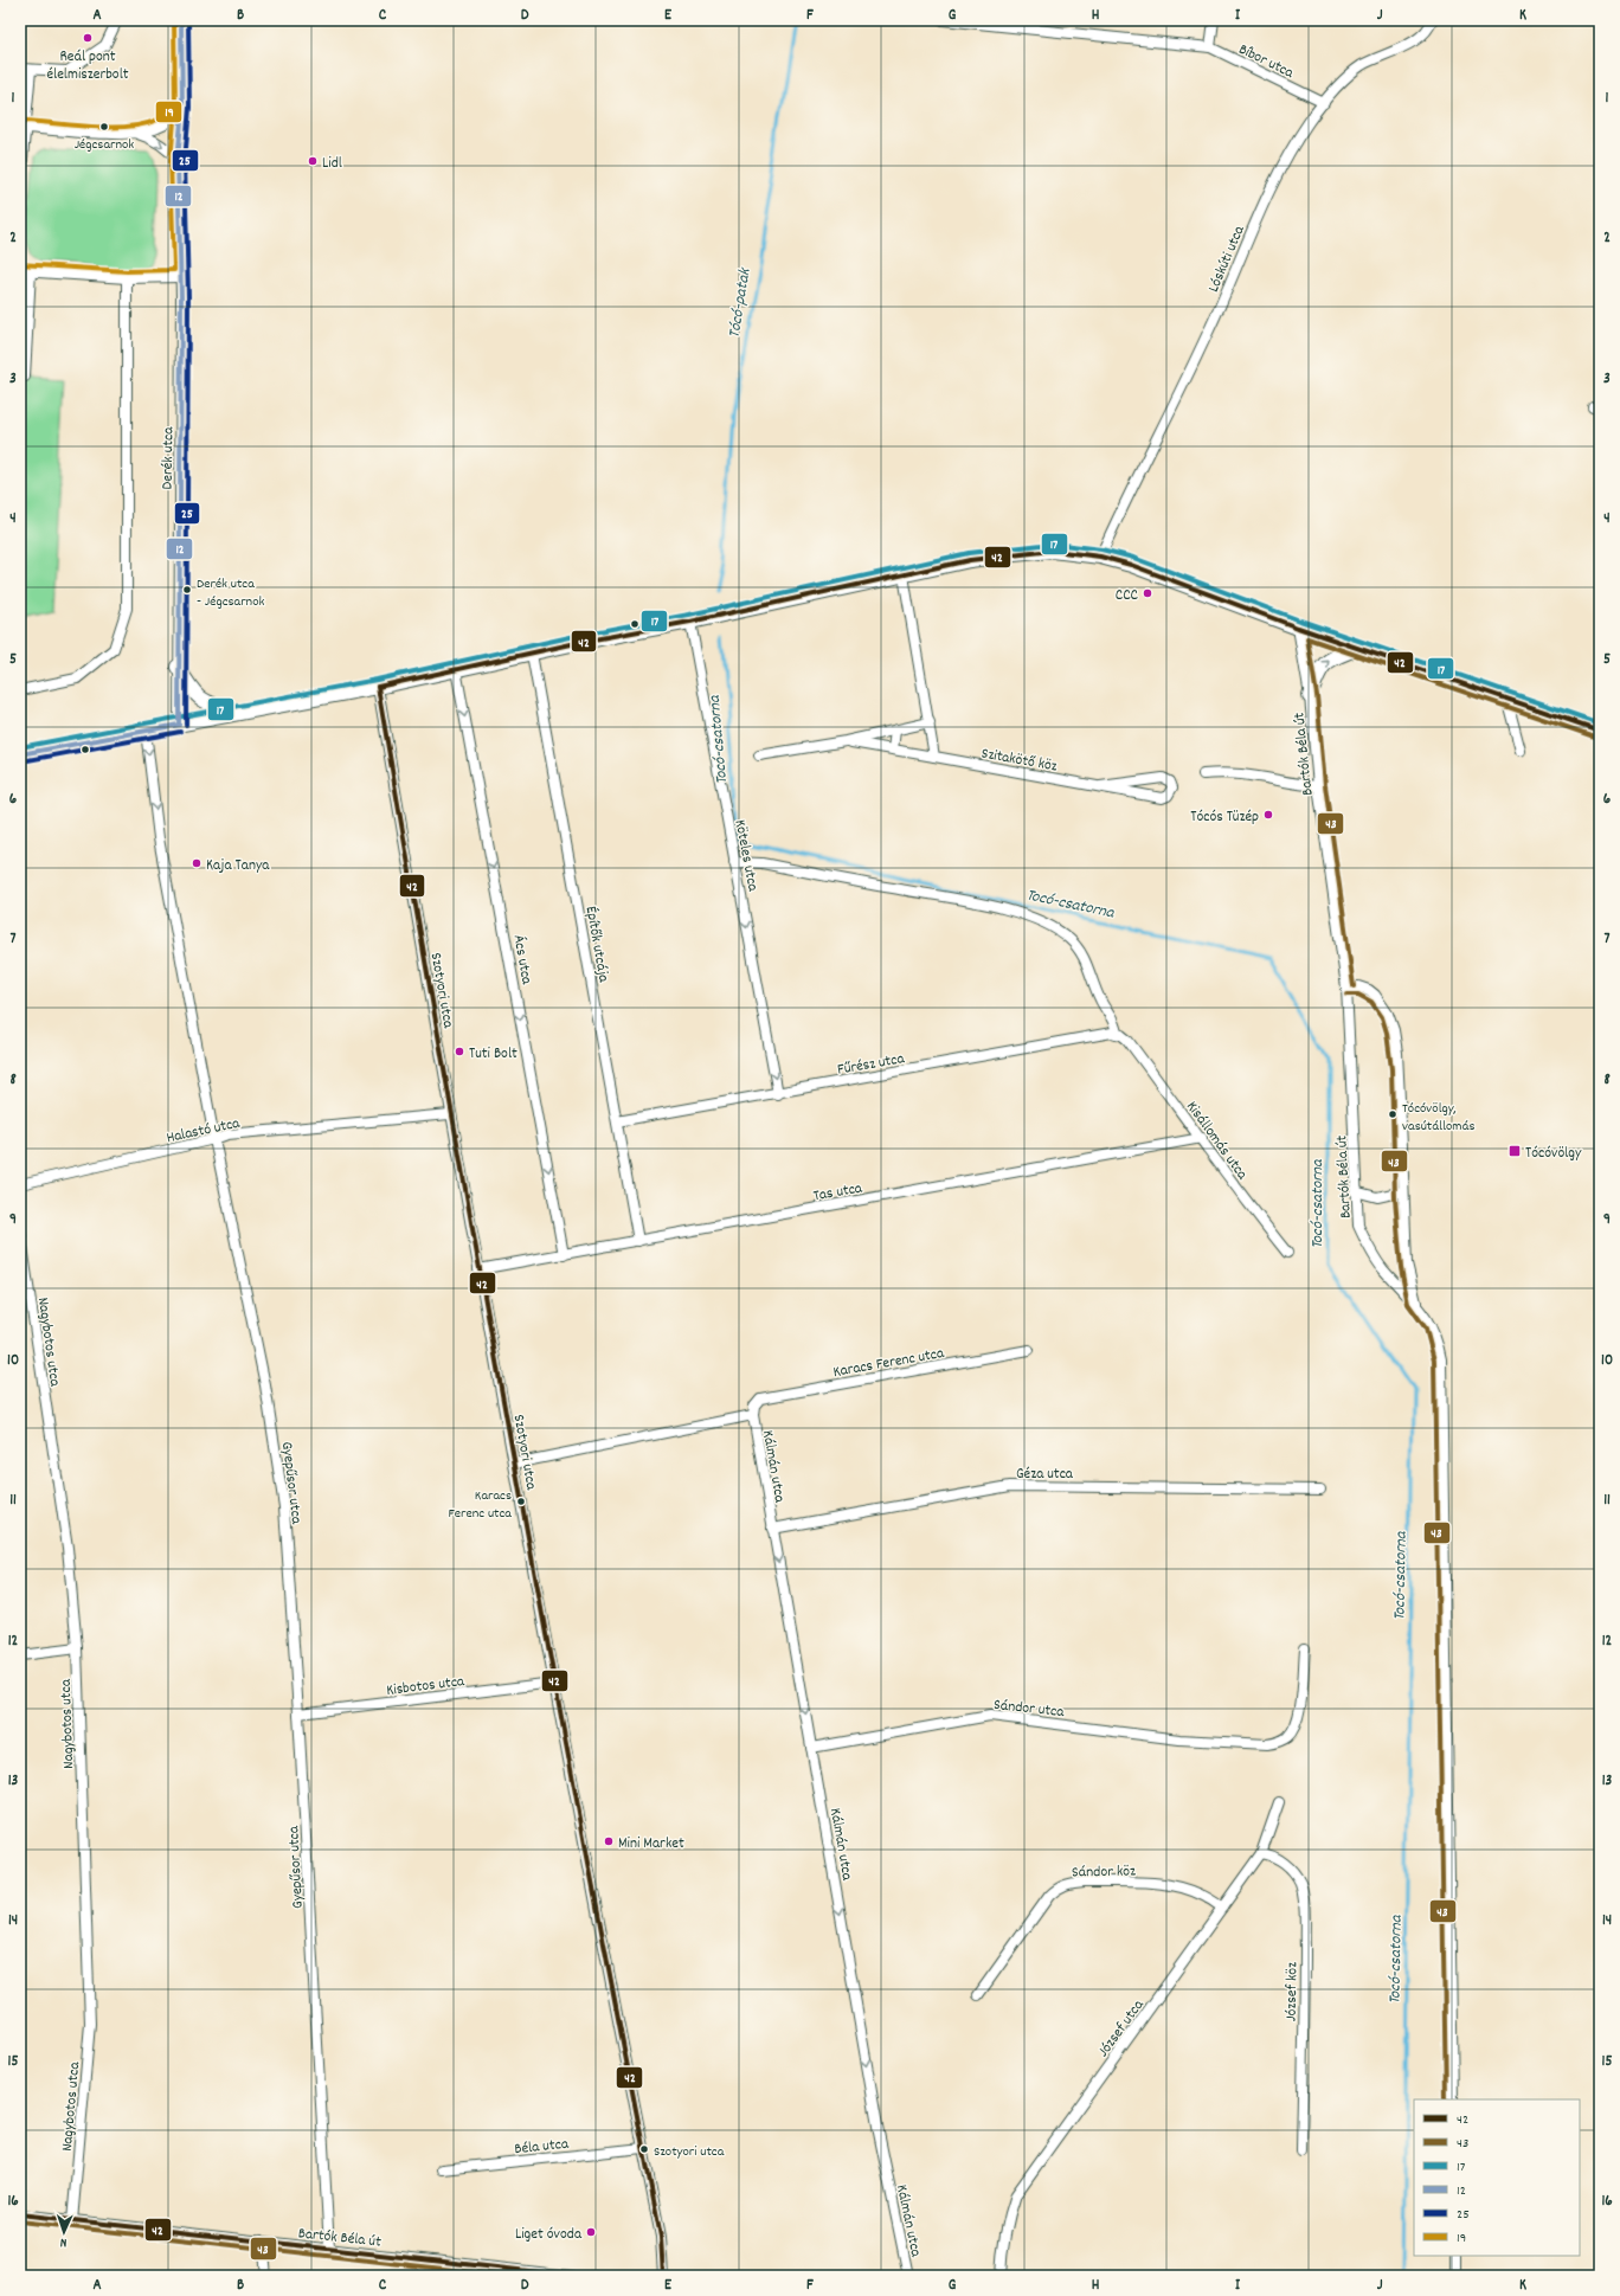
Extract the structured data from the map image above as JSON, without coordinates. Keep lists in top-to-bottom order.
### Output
{
  "streets": {
    "street": [
      "Bíbor utca",
      "Lóskúti utca",
      "Derék utca",
      "Bartók Béla út",
      "Szitakötő köz",
      "Köteles utca",
      "Építők utcája",
      "Ács utca",
      "Szotyori utca",
      "Fűrész utca",
      "Halastó utca",
      "Kisállomás utca",
      "Tas utca",
      "Nagybotos utca",
      "Karacs Ferenc utca",
      "Kálmán utca",
      "Géza utca",
      "Gyepűsor utca",
      "Kisbotos utca",
      "Sándor utca",
      "Sándor köz",
      "József köz",
      "József utca",
      "Béla utca"
    ]
  },
  "crossings": [
    ["Bíbor utca", "Lóskúti utca"],
    ["Bartók Béla út", "Nagybotos utca"],
    ["Bartók Béla út", "Gyepűsor utca"],
    ["Köteles utca", "Fűrész utca"],
    ["Építők utcája", "Fűrész utca"],
    ["Építők utcája", "Tas utca"],
    ["Ács utca", "Tas utca"],
    ["Szotyori utca", "Halastó utca"],
    ["Szotyori utca", "Tas utca"],
    ["Szotyori utca", "Kisbotos utca"],
    ["Szotyori utca", "Béla utca"],
    ["Fűrész utca", "Kisállomás utca"],
    ["Halastó utca", "Gyepűsor utca"],
    ["Kisállomás utca", "Tas utca"],
    ["Karacs Ferenc utca", "Kálmán utca"],
    ["Kálmán utca", "Géza utca"],
    ["Kálmán utca", "Sándor utca"],
    ["Gyepűsor utca", "Kisbotos utca"],
    ["Sándor köz", "József utca"],
    ["József köz", "József utca"]
  ],
  "one_way": ["Köteles utca", "Ács utca", "Kálmán utca"],
  "water": ["Tócó-patak", "Tocó-csatorna"],
  "places": {
    "other": [
      "Reál pont élelmiszerbolt",
      "Jégcsarnok",
      "Lidl",
      "Derék utca - Jégcsarnok",
      "CCC",
      "Tócós Tüzép",
      "Kaja Tanya",
      "Tuti Bolt",
      "Tócóvölgy, vasútállomás",
      "Karacs Ferenc utca",
      "Mini Market",
      "Szotyori utca",
      "Liget óvoda"
    ],
    "transit": ["Tócóvölgy"]
  },
  "lines": [
    "transit line 12",
    "transit line 25",
    "transit line 19",
    "transit line 17",
    "transit line 42",
    "transit line 43"
  ],
  "legend": [
    "42",
    "43",
    "17",
    "12",
    "25",
    "19"
  ],
  "north": "bottom",
  "grid": {
    "columns": [
      "A",
      "B",
      "C",
      "D",
      "E",
      "F",
      "G",
      "H",
      "I",
      "J",
      "K"
    ],
    "rows": [
      "1",
      "2",
      "3",
      "4",
      "5",
      "6",
      "7",
      "8",
      "9",
      "10",
      "11",
      "12",
      "13",
      "14",
      "15",
      "16"
    ]
  }
}
